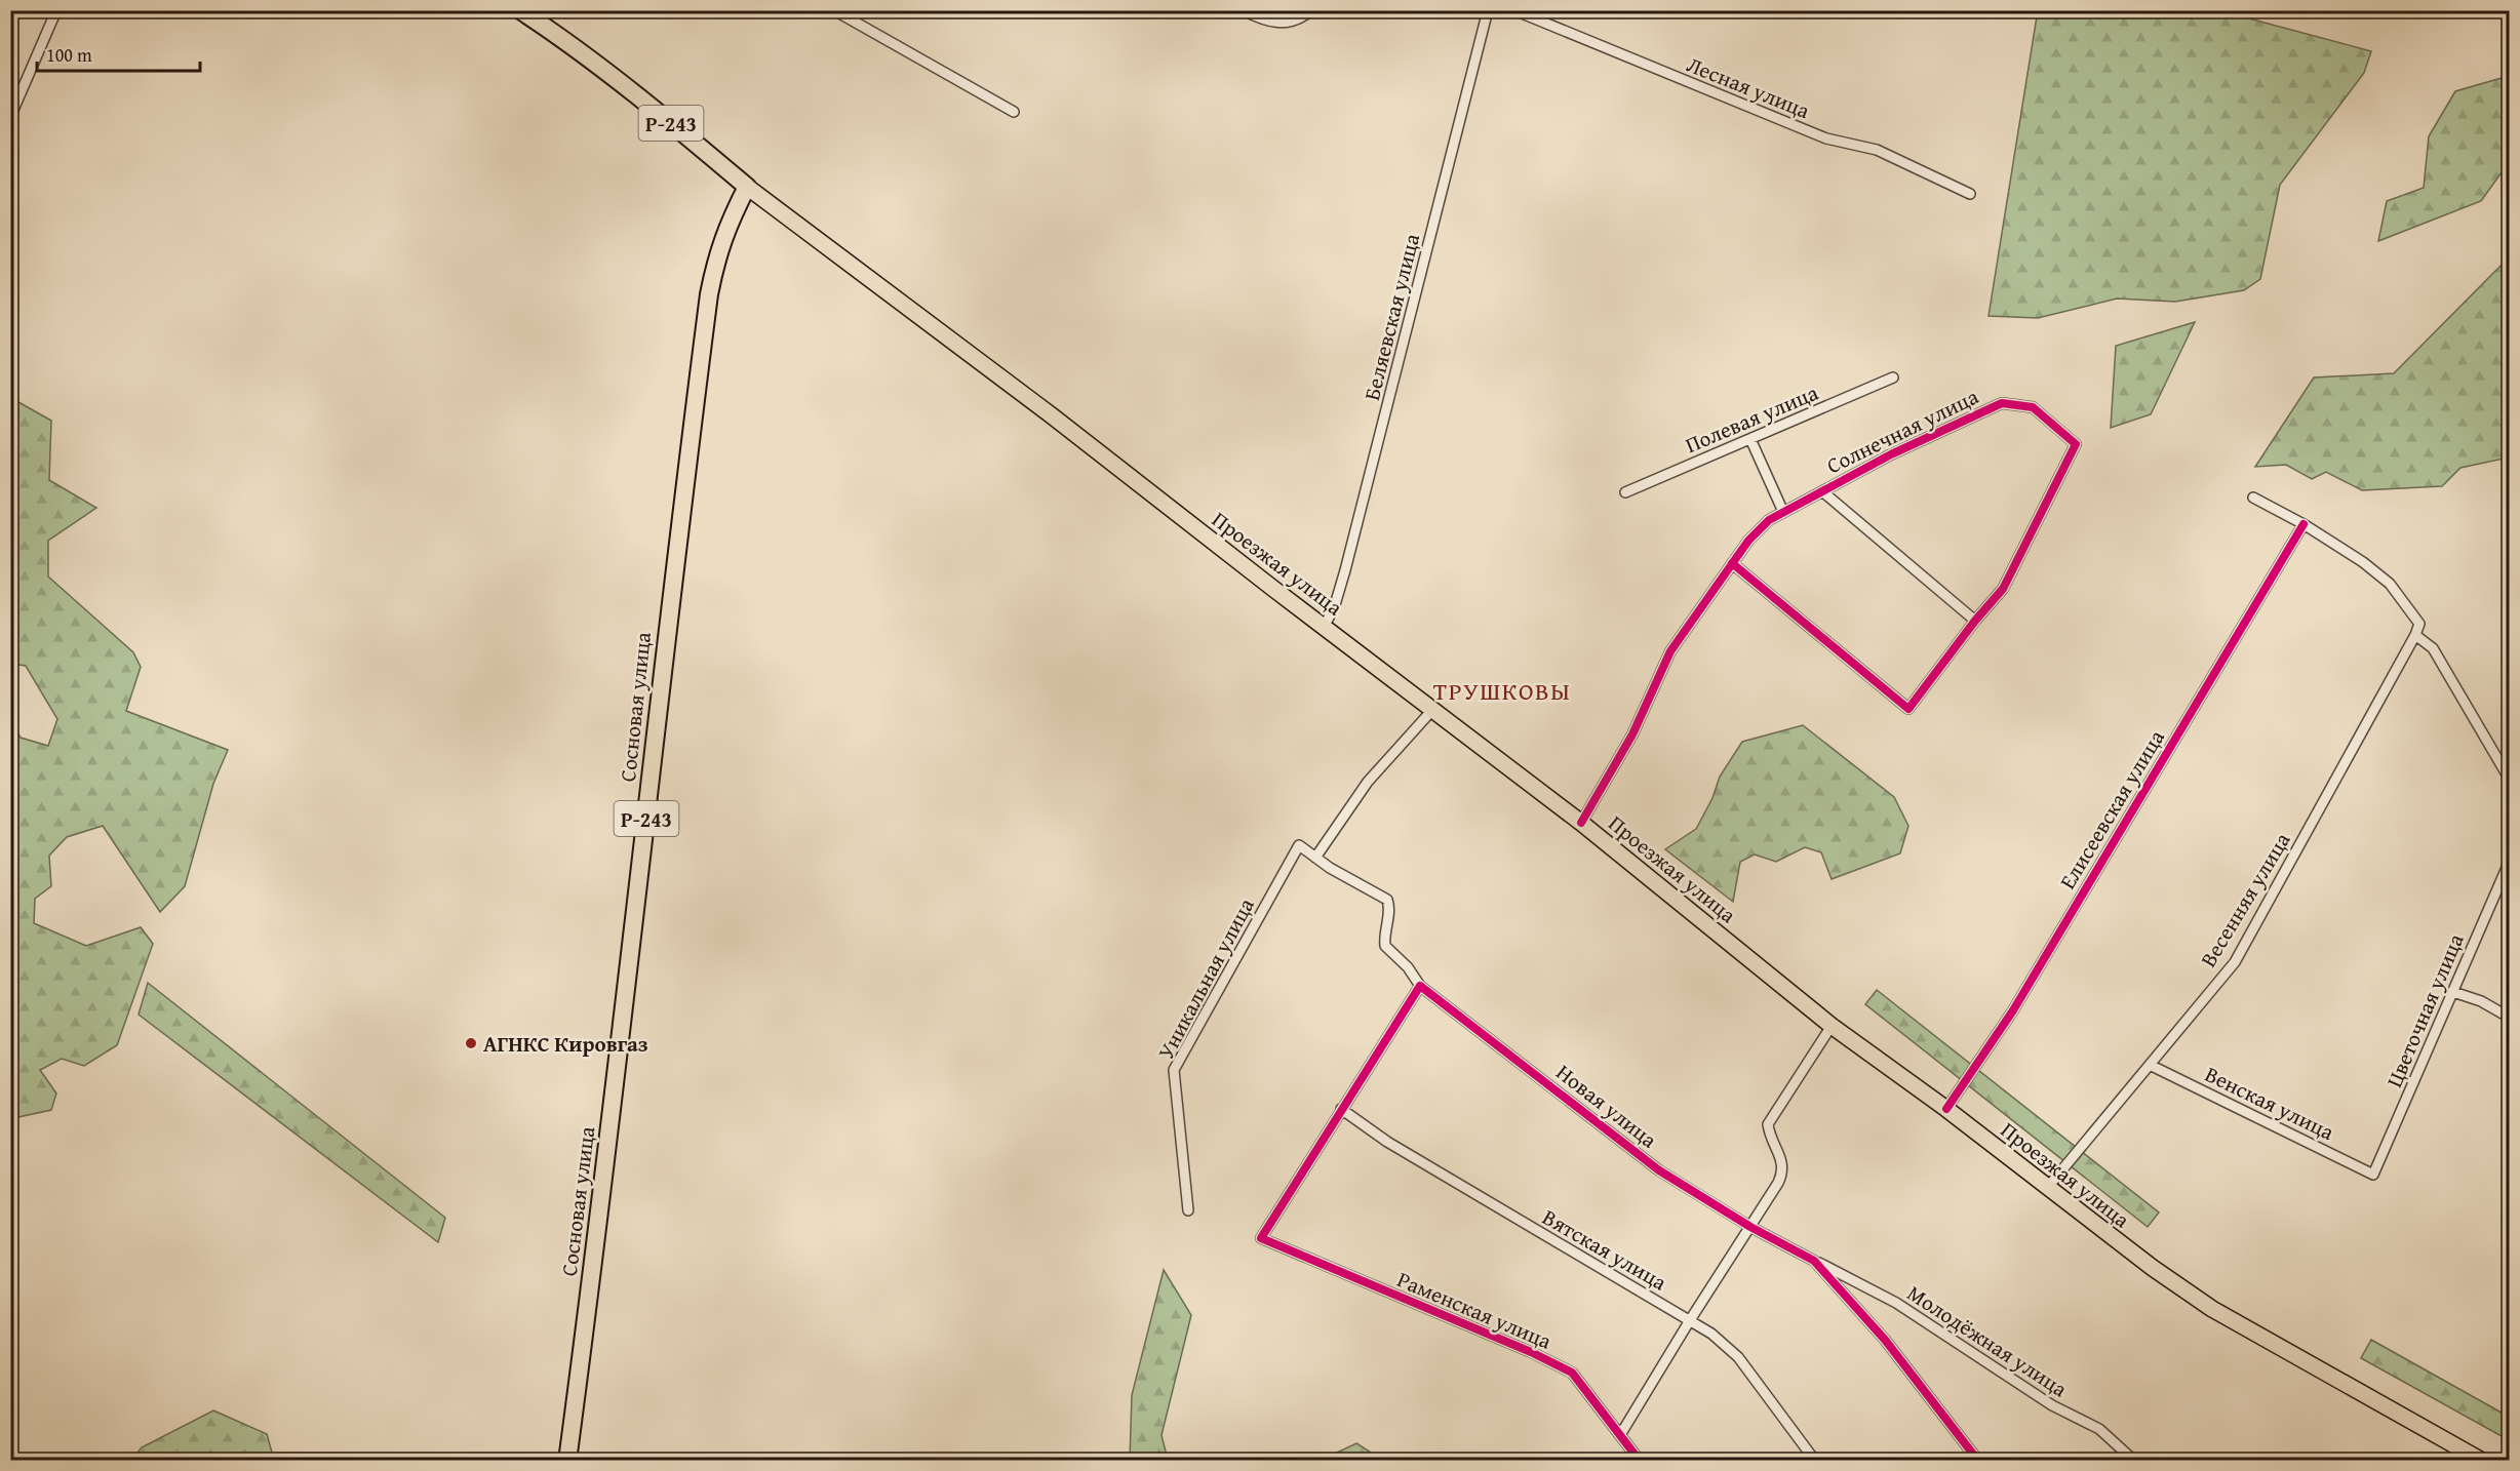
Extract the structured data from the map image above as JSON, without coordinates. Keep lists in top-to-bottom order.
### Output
{
  "streets": {
    "highway": ["Р-243", "Сосновая улица"],
    "main road": ["Проезжая улица"],
    "street": [
      "Лесная улица",
      "Беляевская улица",
      "Полевая улица",
      "Солнечная улица",
      "Елисеевская улица",
      "Весенняя улица",
      "Уникальная улица",
      "Цветочная улица",
      "Венская улица",
      "Новая улица",
      "Вятская улица",
      "Раменская улица",
      "Молодёжная улица"
    ]
  },
  "crossings": [
    ["Р-243", "Проезжая улица"],
    ["Р-243", "Сосновая улица"],
    ["Беляевская улица", "Проезжая улица"],
    ["Солнечная улица", "Проезжая улица"],
    ["Проезжая улица", "Сосновая улица"],
    ["Проезжая улица", "Елисеевская улица"],
    ["Проезжая улица", "Весенняя улица"],
    ["Весенняя улица", "Венская улица"],
    ["Уникальная улица", "Новая улица"],
    ["Цветочная улица", "Венская улица"],
    ["Новая улица", "Молодёжная улица"],
    ["Вятская улица", "Раменская улица"]
  ],
  "districts": ["ТРУШКОВЫ"],
  "places": ["АГНКС Кировгаз"],
  "scale_bar": "100 m"
}
